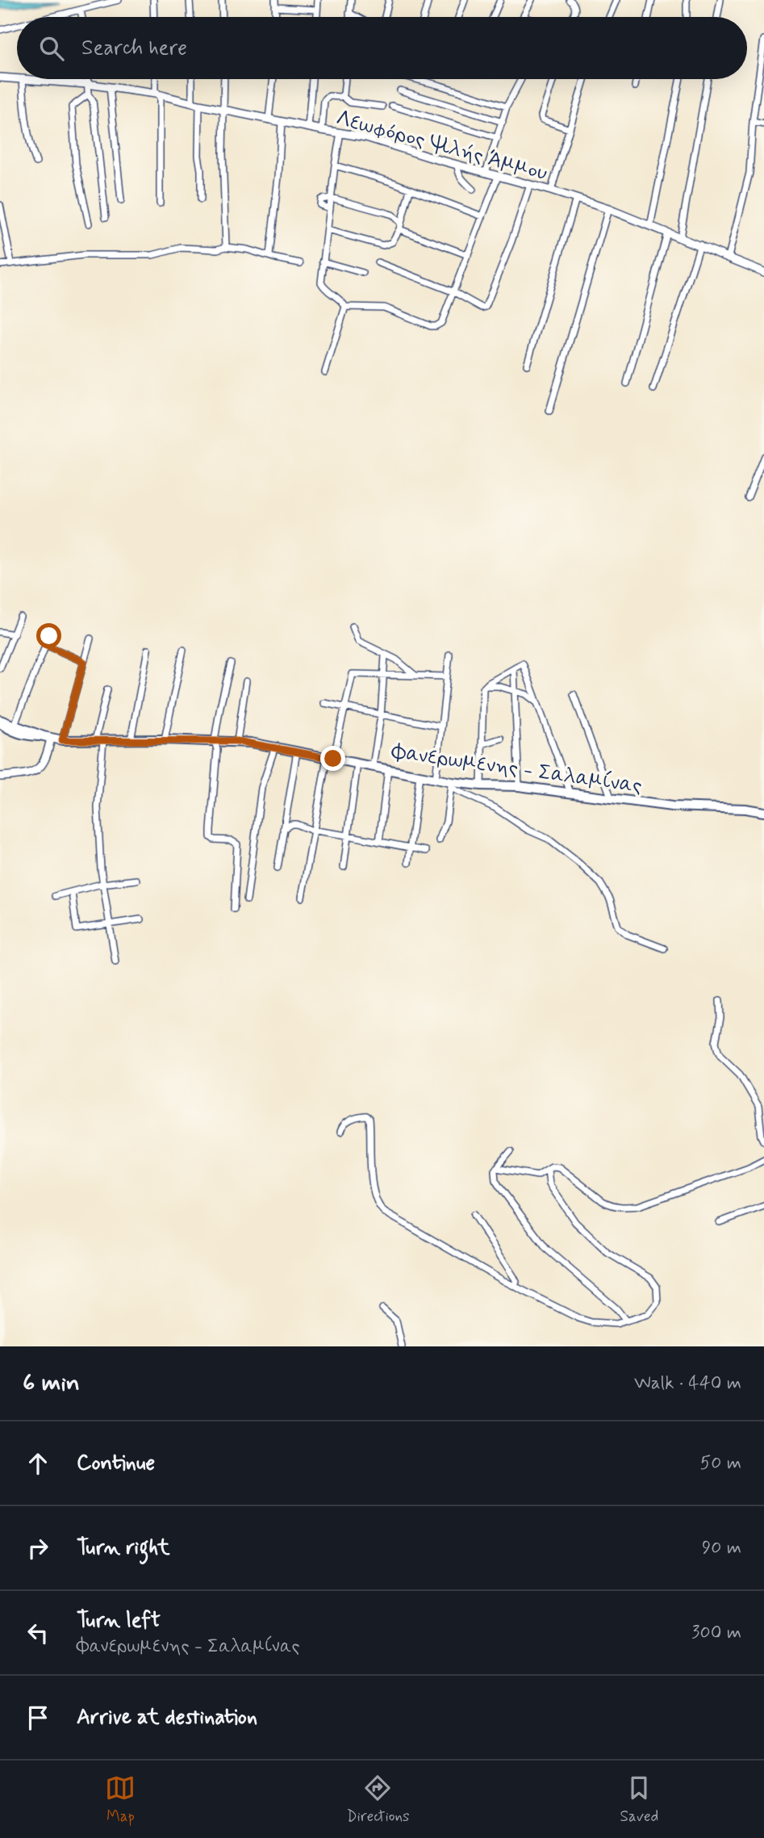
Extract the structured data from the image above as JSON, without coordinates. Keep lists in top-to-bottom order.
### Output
{
  "streets": {
    "main road": ["Φανερωμενης - Σαλαμίνας"],
    "street": ["Λεωφόρος Ψιλής Άμμου"]
  },
  "page": {
    "search": "Search here",
    "heading": ["6 min", "Walk · 440 m"],
    "list": [
      ["Continue", "50 m"],
      ["Turn right", "90 m"],
      ["Turn left", "Φανερωμενης - Σαλαμίνας", "300 m"],
      "Arrive at destination"
    ],
    "nav": ["Map", "Directions", "Saved"]
  }
}
